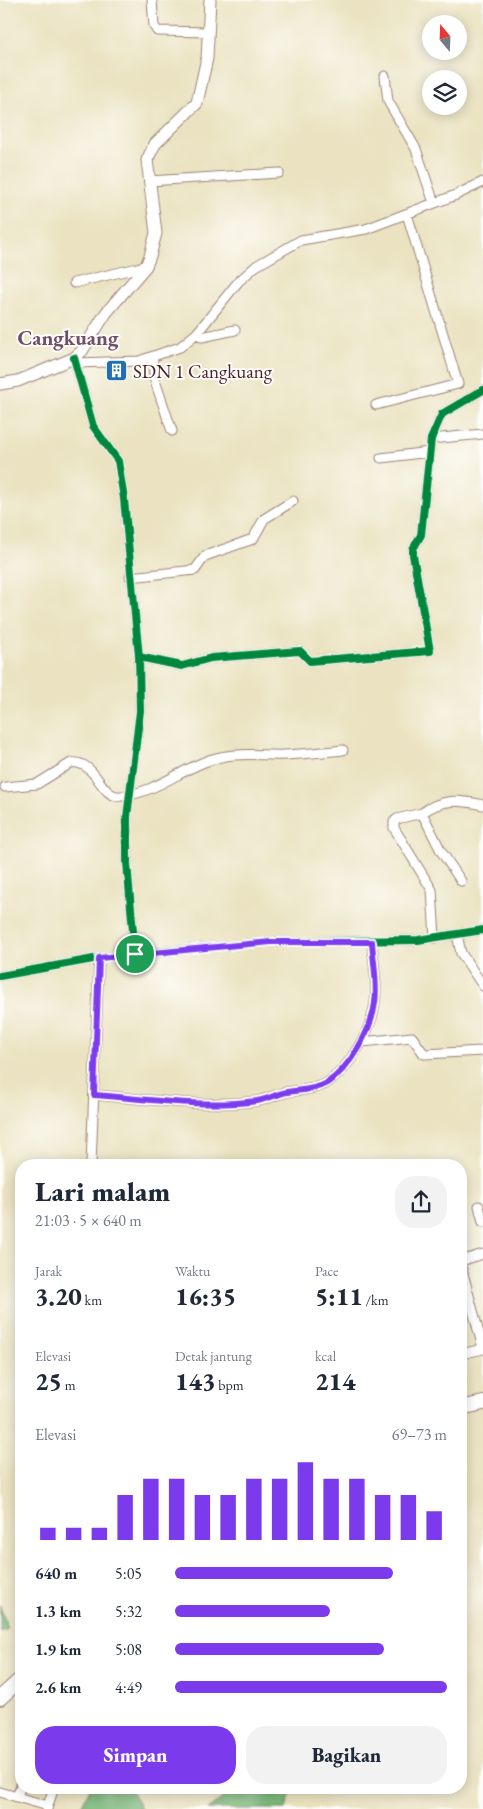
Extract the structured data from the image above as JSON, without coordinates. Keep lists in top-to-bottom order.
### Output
{
  "districts": ["Cangkuang"],
  "places": {
    "building": ["SDN 1 Cangkuang"]
  },
  "north": "top",
  "page": {
    "heading": ["Lari malam", "21:03 · 5 × 640 m"],
    "stats": [
      ["Jarak", "3.20 km"],
      ["Waktu", "16:35"],
      ["Pace", "5:11 /km"],
      ["Elevasi", "25 m"],
      ["Detak jantung", "143 bpm"],
      ["kcal", "214"]
    ],
    "chart": ["Elevasi", "69–73 m"],
    "list": [
      {
        "name": "640 m",
        "note": "5:05"
      },
      {
        "name": "1.3 km",
        "note": "5:32"
      },
      {
        "name": "1.9 km",
        "note": "5:08"
      },
      {
        "name": "2.6 km",
        "note": "4:49"
      }
    ],
    "buttons": ["Simpan", "Bagikan"]
  }
}
